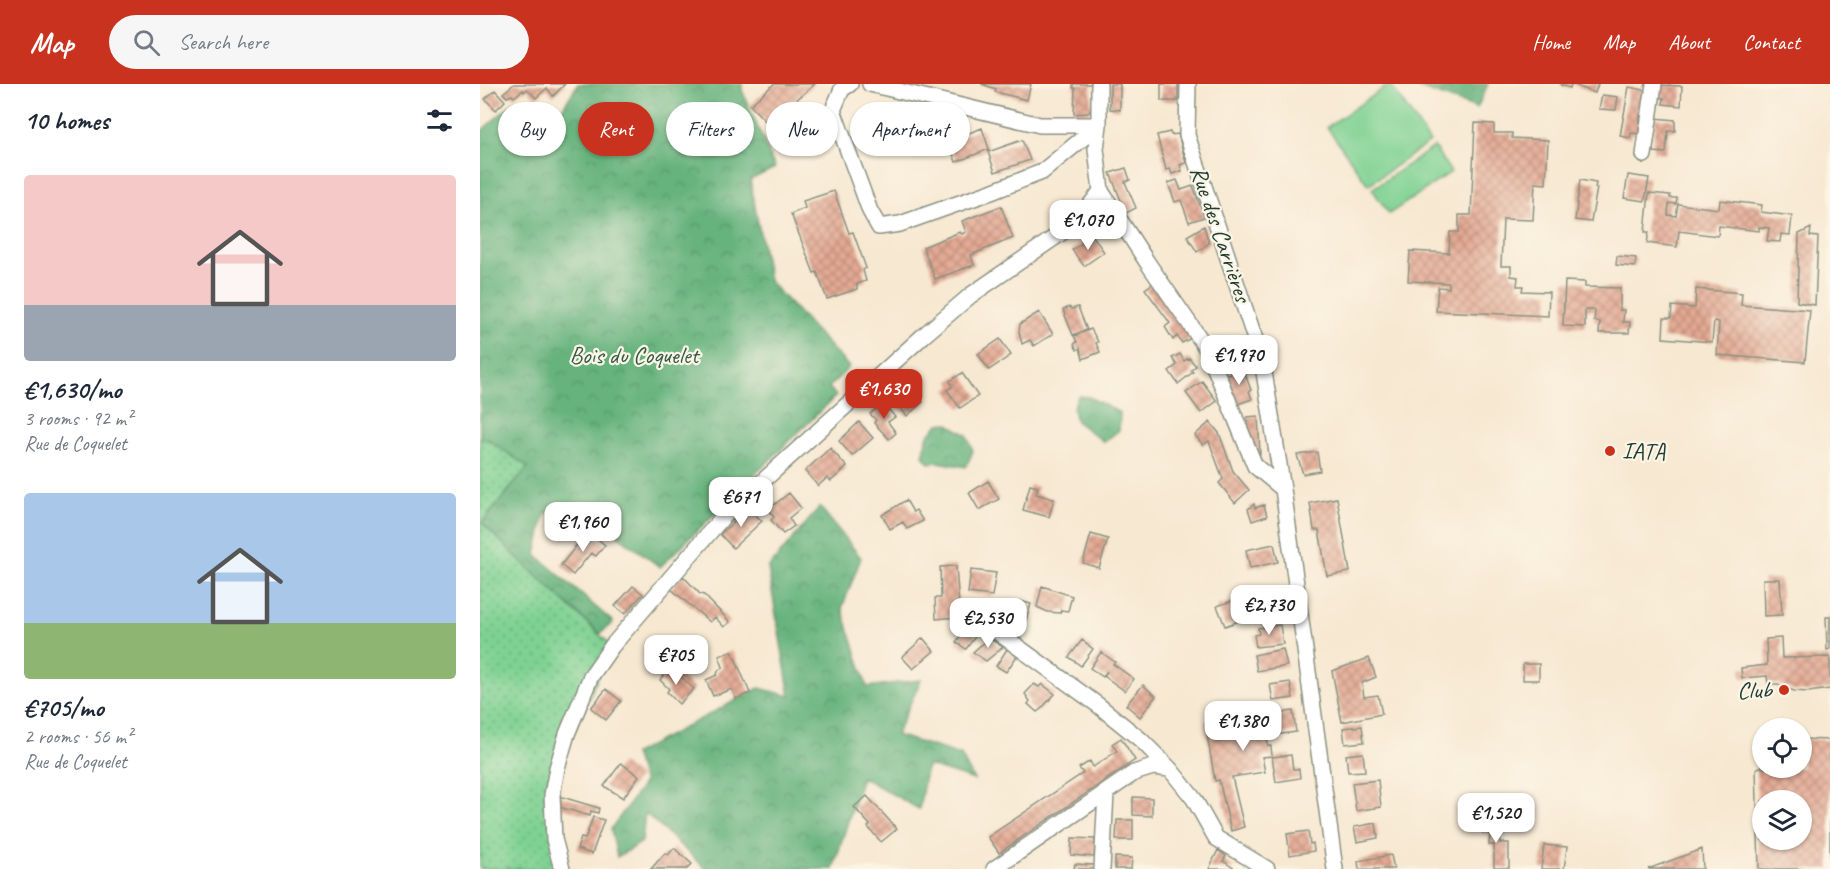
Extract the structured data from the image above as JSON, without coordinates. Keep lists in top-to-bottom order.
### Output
{
  "streets": {
    "street": ["Rue des Carrières"]
  },
  "parks": ["Bois du Coquelet"],
  "places": ["IATA", "Club"],
  "page": {
    "header": "Map",
    "search": "Search here",
    "nav": [
      "Home",
      "Map",
      "About",
      "Contact"
    ],
    "heading": "10 homes",
    "chip": [
      "Buy",
      "Rent",
      "Filters",
      "New",
      "Apartment"
    ],
    "list": [
      {
        "name": "€1,630/mo",
        "note": "3 rooms · 92 m² · Rue de Coquelet"
      },
      {
        "name": "€705/mo",
        "note": "2 rooms · 56 m² · Rue de Coquelet"
      }
    ],
    "price": [
      "€1,070",
      "€1,970",
      "€1,630",
      "€671",
      "€1,960",
      "€2,730",
      "€2,530",
      "€705",
      "€1,380",
      "€1,520"
    ]
  }
}
